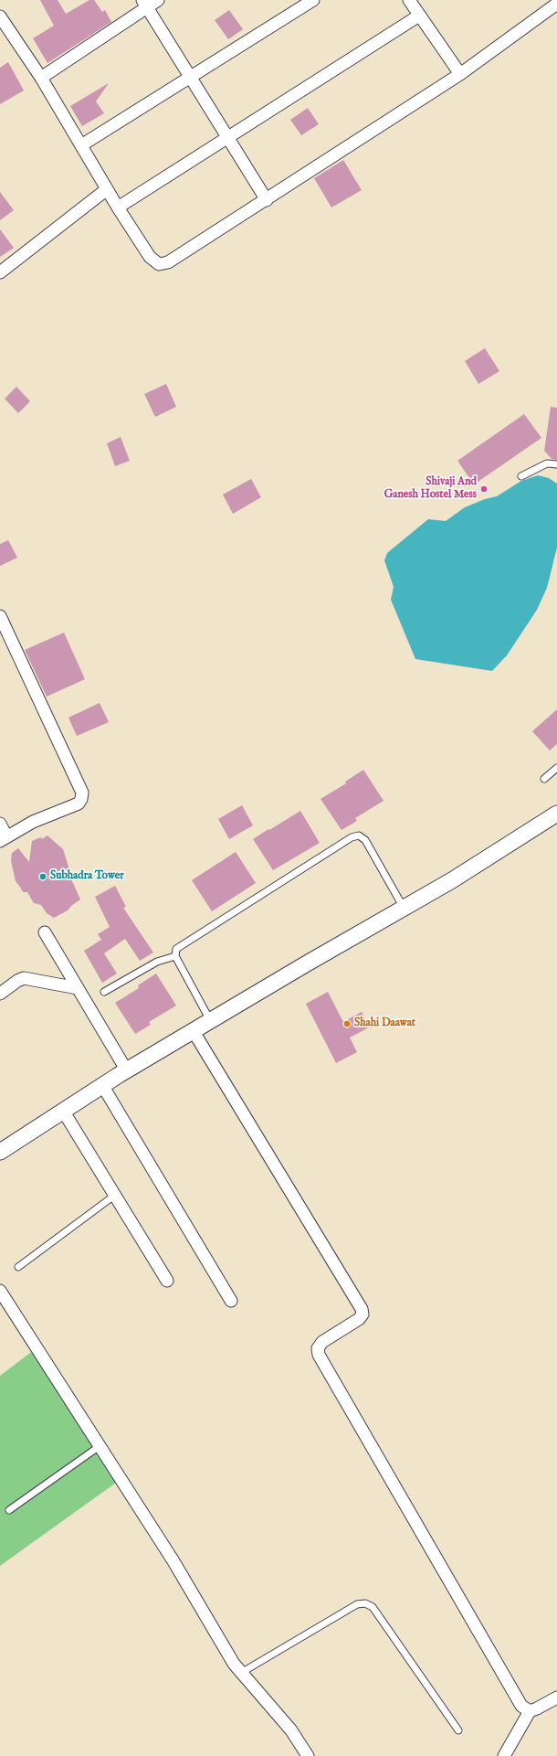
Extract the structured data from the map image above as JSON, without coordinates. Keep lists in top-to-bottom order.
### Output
{
  "places": ["Shivaji And Ganesh Hostel Mess", "Subhadra Tower", "Shahi Daawat"]
}
